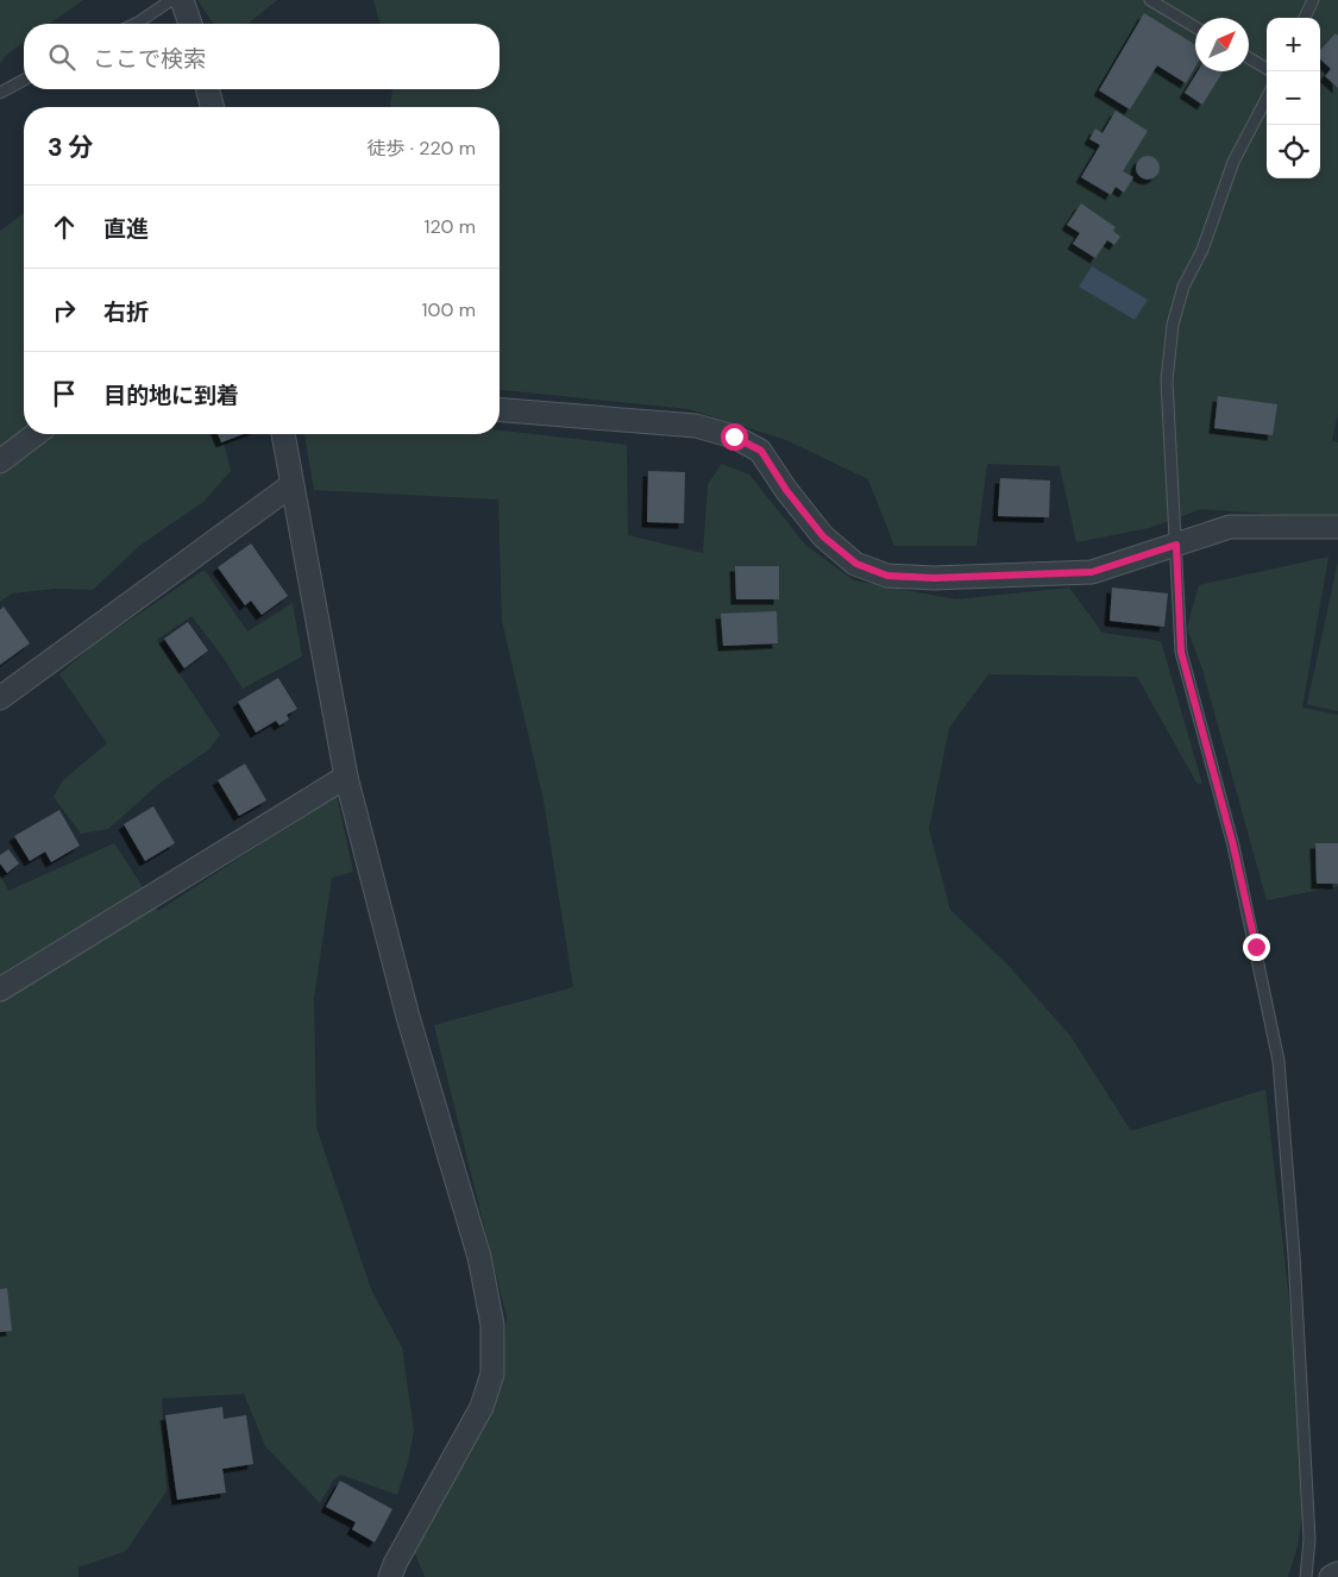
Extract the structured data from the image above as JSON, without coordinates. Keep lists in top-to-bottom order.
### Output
{
  "north": "top right",
  "page": {
    "map_buttons": ["+", "−"],
    "search": "ここで検索",
    "heading": ["3 分", "徒歩 · 220 m"],
    "list": [
      ["直進", "120 m"],
      ["右折", "100 m"],
      "目的地に到着"
    ]
  }
}
